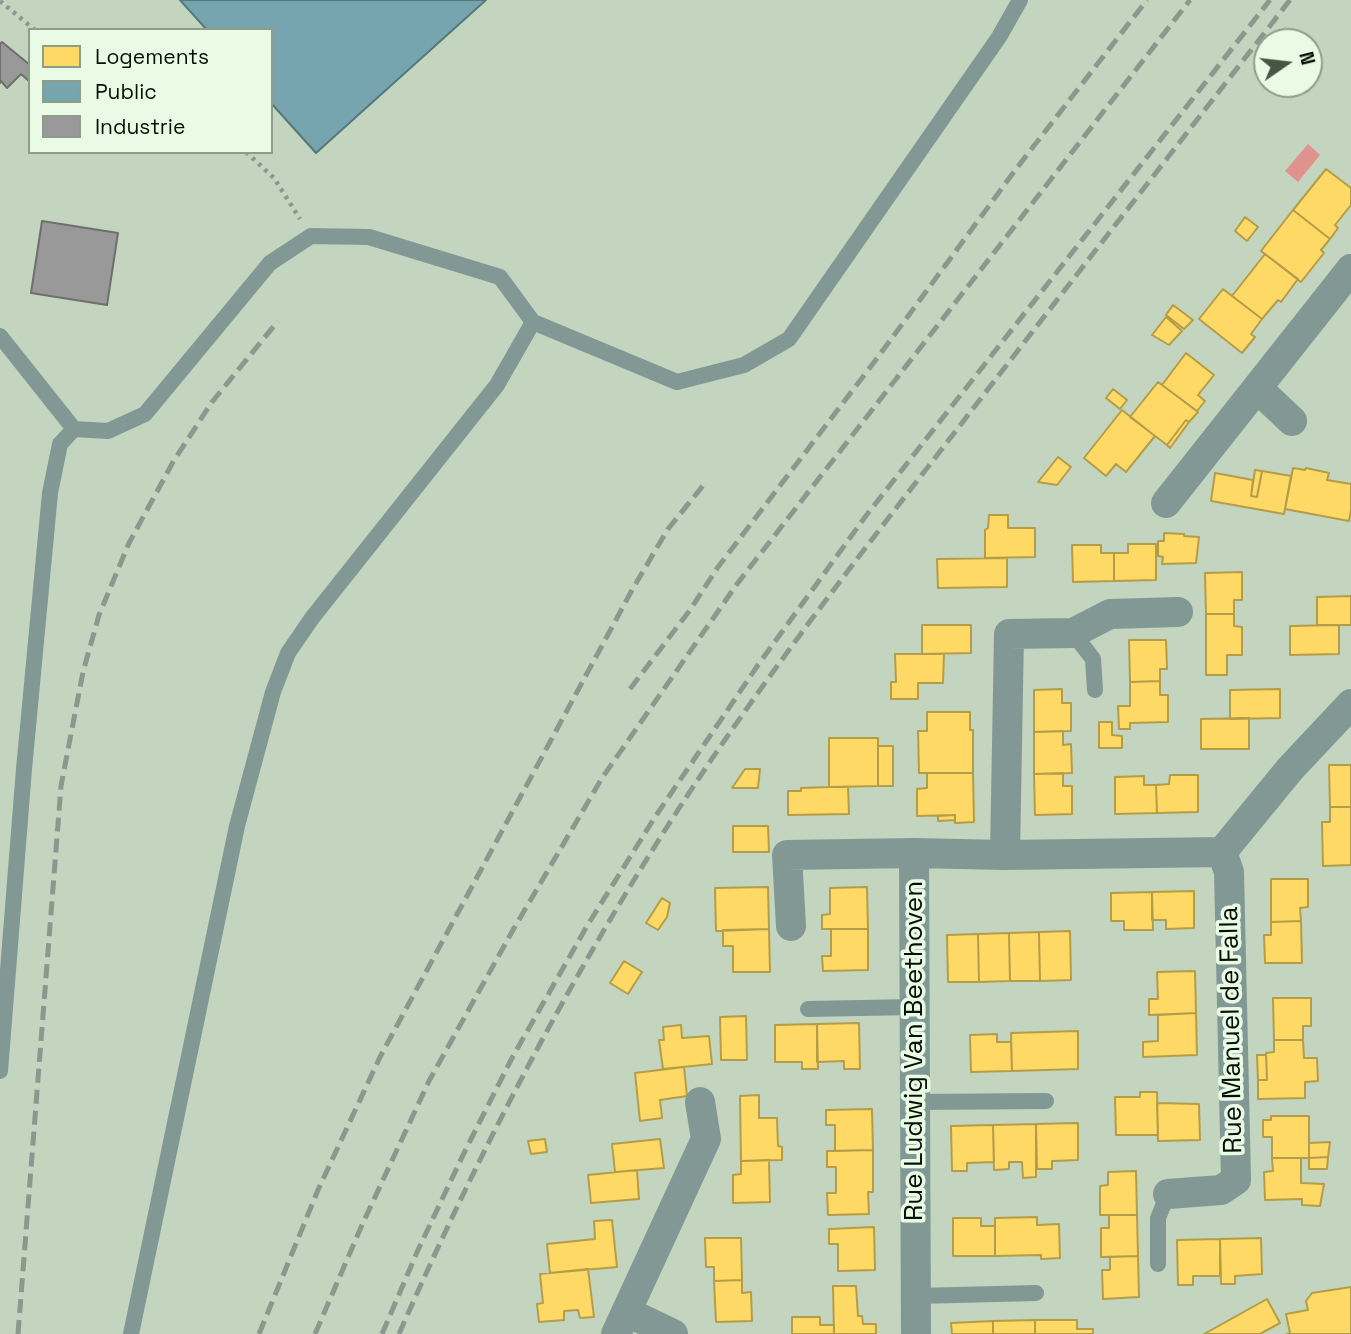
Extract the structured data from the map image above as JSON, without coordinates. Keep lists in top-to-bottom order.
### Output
{
  "streets": {
    "street": ["Rue Manuel de Falla", "Rue Ludwig Van Beethoven"]
  },
  "crossings": [
    ["Rue Manuel de Falla", "Rue Ludwig Van Beethoven"]
  ],
  "legend": ["Logements", "Public", "Industrie"],
  "north": "right"
}
